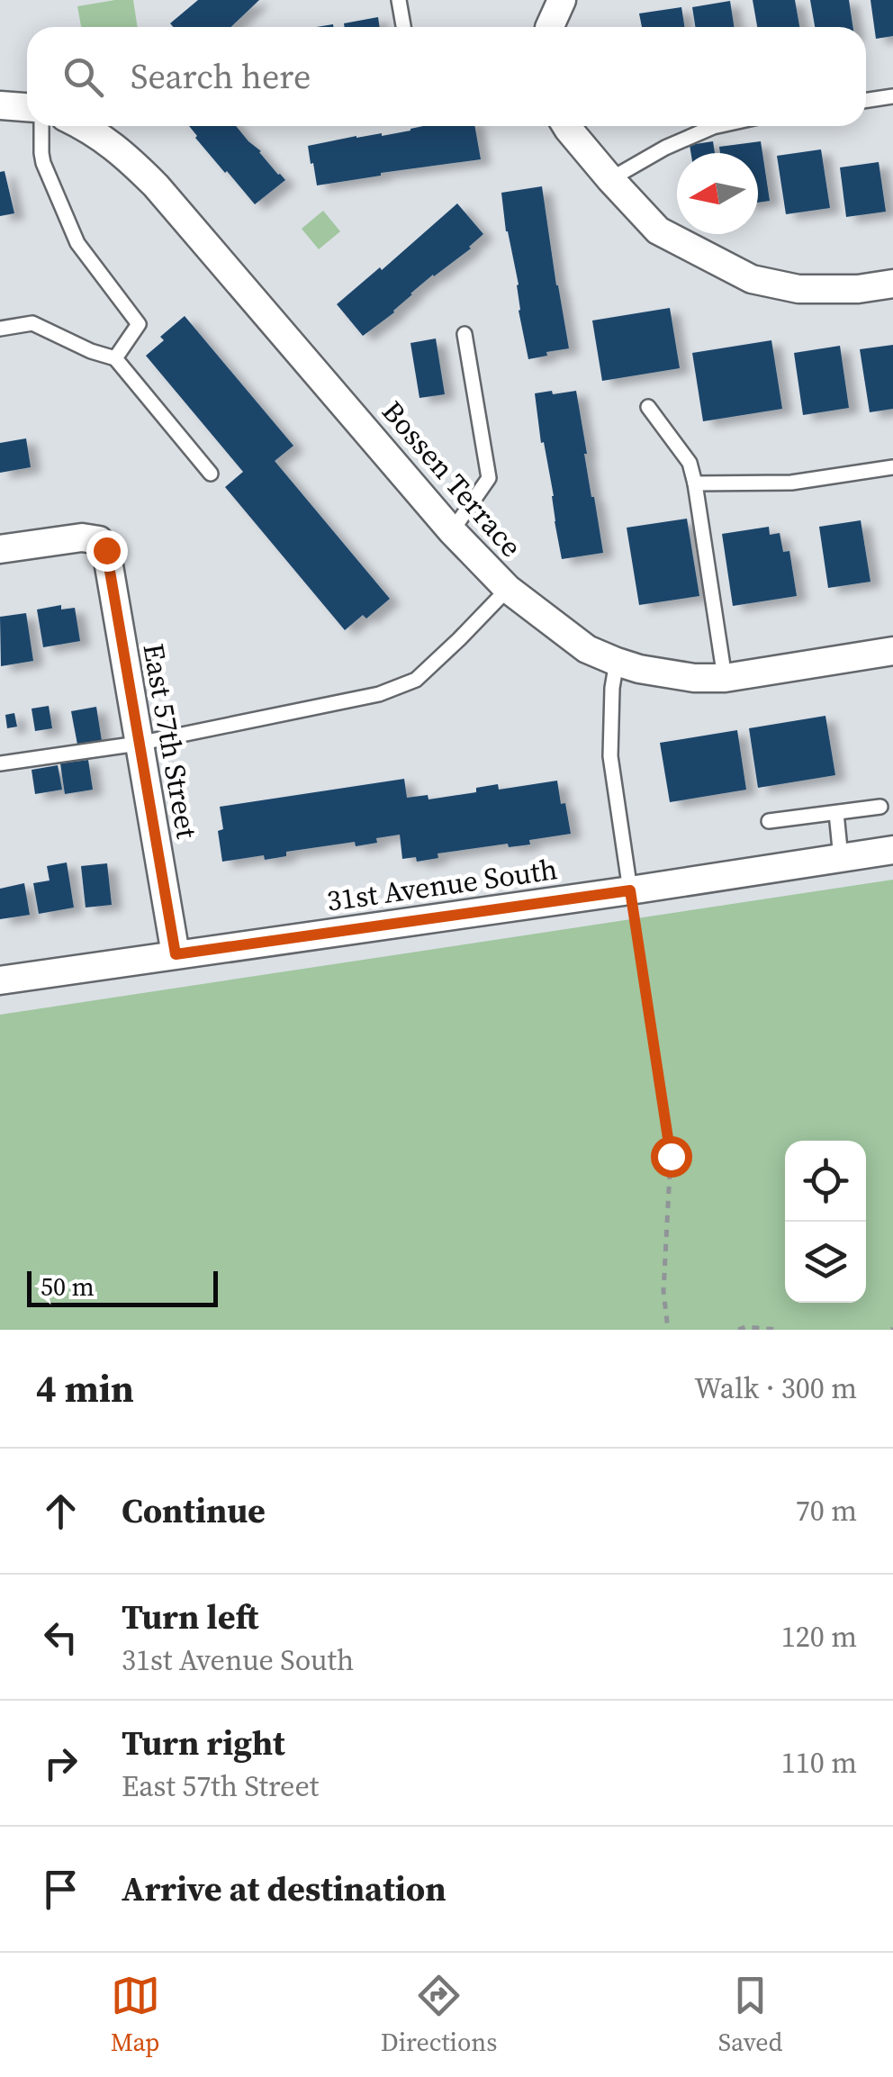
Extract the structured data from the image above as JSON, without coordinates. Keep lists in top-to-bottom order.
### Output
{
  "streets": {
    "street": ["Bossen Terrace", "East 57th Street", "31st Avenue South"]
  },
  "crossings": [
    ["East 57th Street", "31st Avenue South"]
  ],
  "scale_bar": "50 m",
  "north": "left",
  "page": {
    "search": "Search here",
    "scale": "50 m",
    "heading": ["4 min", "Walk · 300 m"],
    "list": [
      ["Continue", "70 m"],
      ["Turn left", "31st Avenue South", "120 m"],
      ["Turn right", "East 57th Street", "110 m"],
      "Arrive at destination"
    ],
    "nav": ["Map", "Directions", "Saved"]
  }
}
